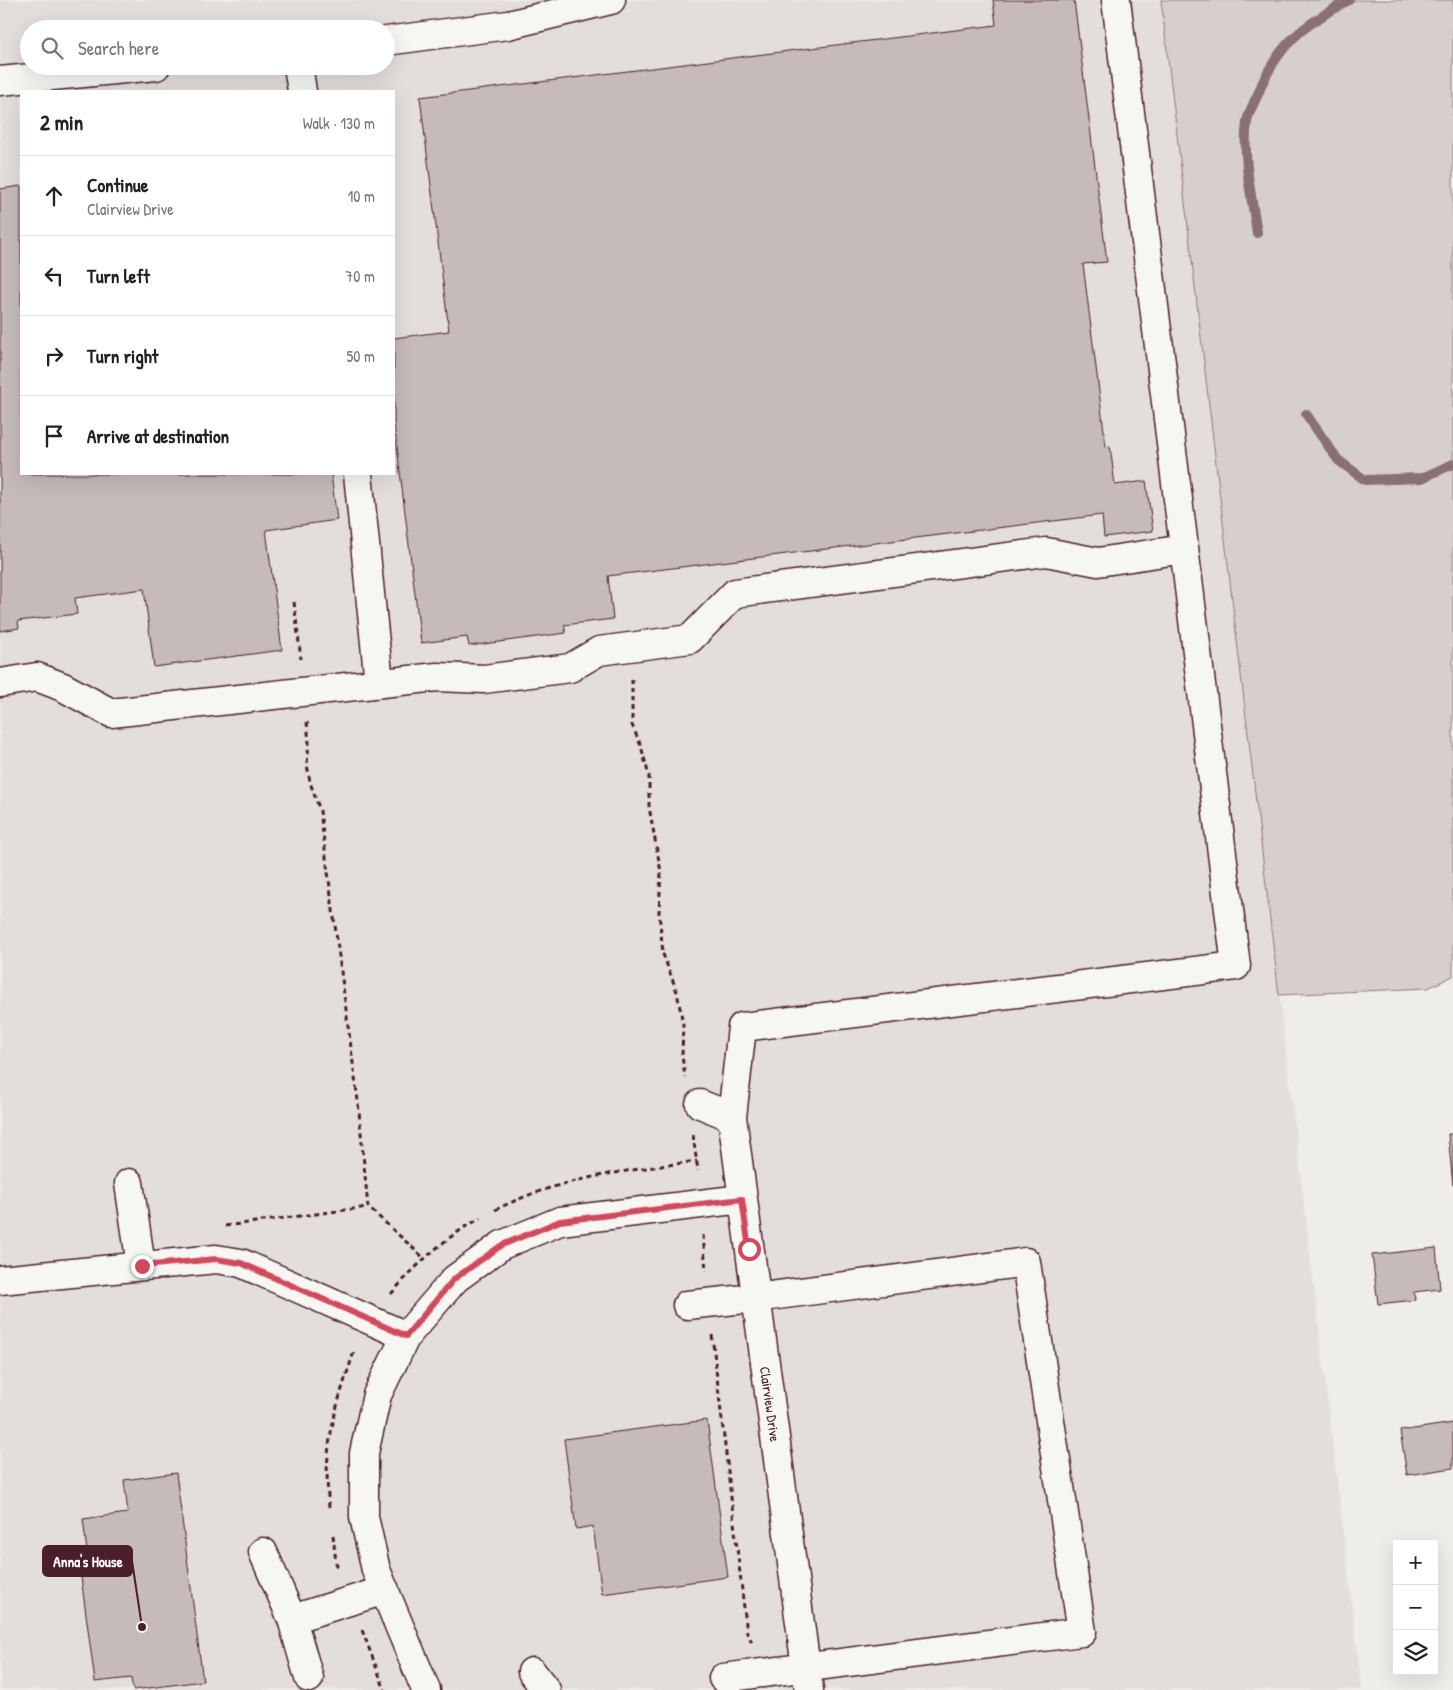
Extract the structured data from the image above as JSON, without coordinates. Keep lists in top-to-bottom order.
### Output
{
  "streets": {
    "street": ["Clairview Drive"]
  },
  "places": ["Anna's House"],
  "page": {
    "search": "Search here",
    "heading": ["2 min", "Walk · 130 m"],
    "list": [
      ["Continue", "Clairview Drive", "10 m"],
      ["Turn left", "70 m"],
      ["Turn right", "50 m"],
      "Arrive at destination"
    ],
    "map_buttons": ["+", "−"]
  }
}
